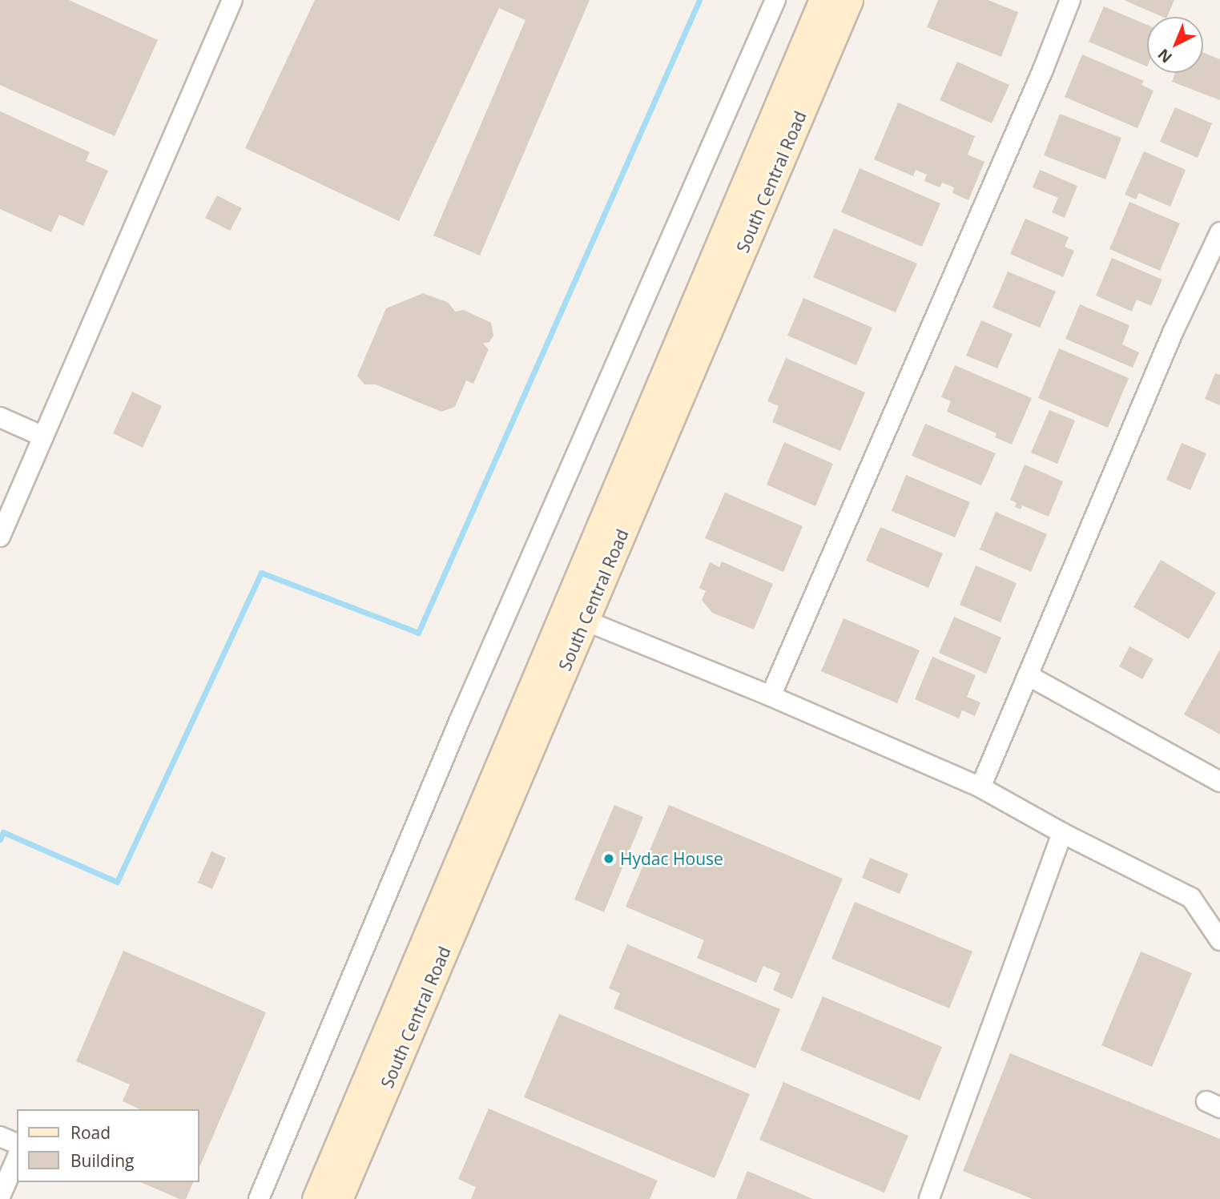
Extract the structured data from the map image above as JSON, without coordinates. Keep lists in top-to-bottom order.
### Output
{
  "streets": {
    "main road": ["South Central Road"]
  },
  "places": ["Hydac House"],
  "legend": ["Road", "Building"],
  "north": "bottom left"
}
